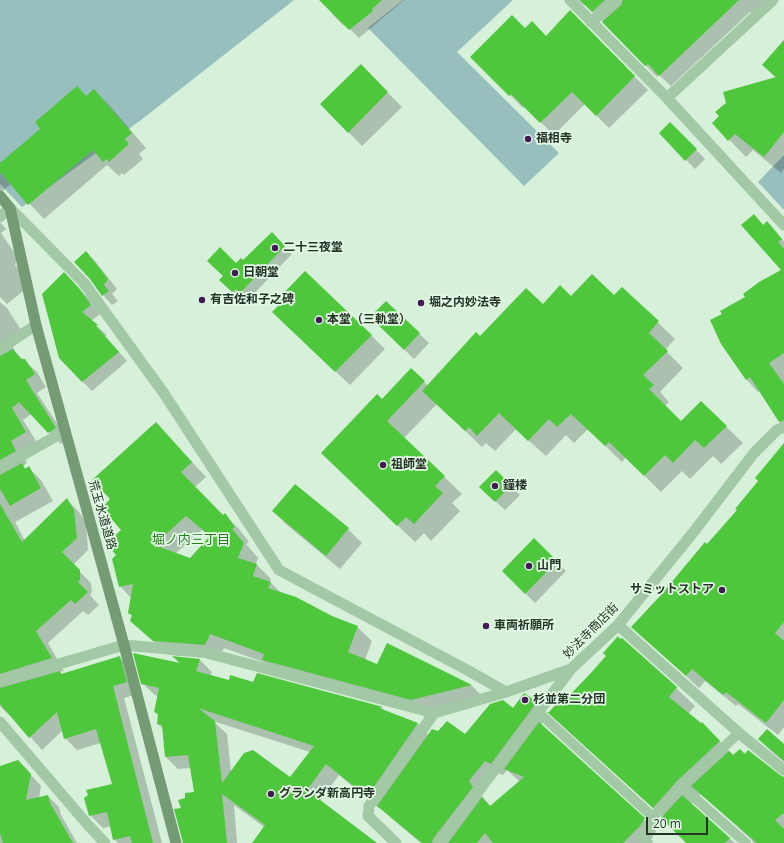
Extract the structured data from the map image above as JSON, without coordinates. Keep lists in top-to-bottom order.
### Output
{
  "streets": {
    "main road": ["荒玉水道道路"],
    "street": ["妙法寺商店街"]
  },
  "districts": ["堀ノ内三丁目"],
  "places": [
    "福相寺",
    "二十三夜堂",
    "日朝堂",
    "有吉佐和子之碑",
    "堀之内妙法寺",
    "本堂（三軌堂）",
    "祖師堂",
    "鐘楼",
    "山門",
    "サミットストア",
    "車両祈願所",
    "杉並第二分団",
    "グランダ新高円寺"
  ],
  "scale_bar": "20 m"
}
